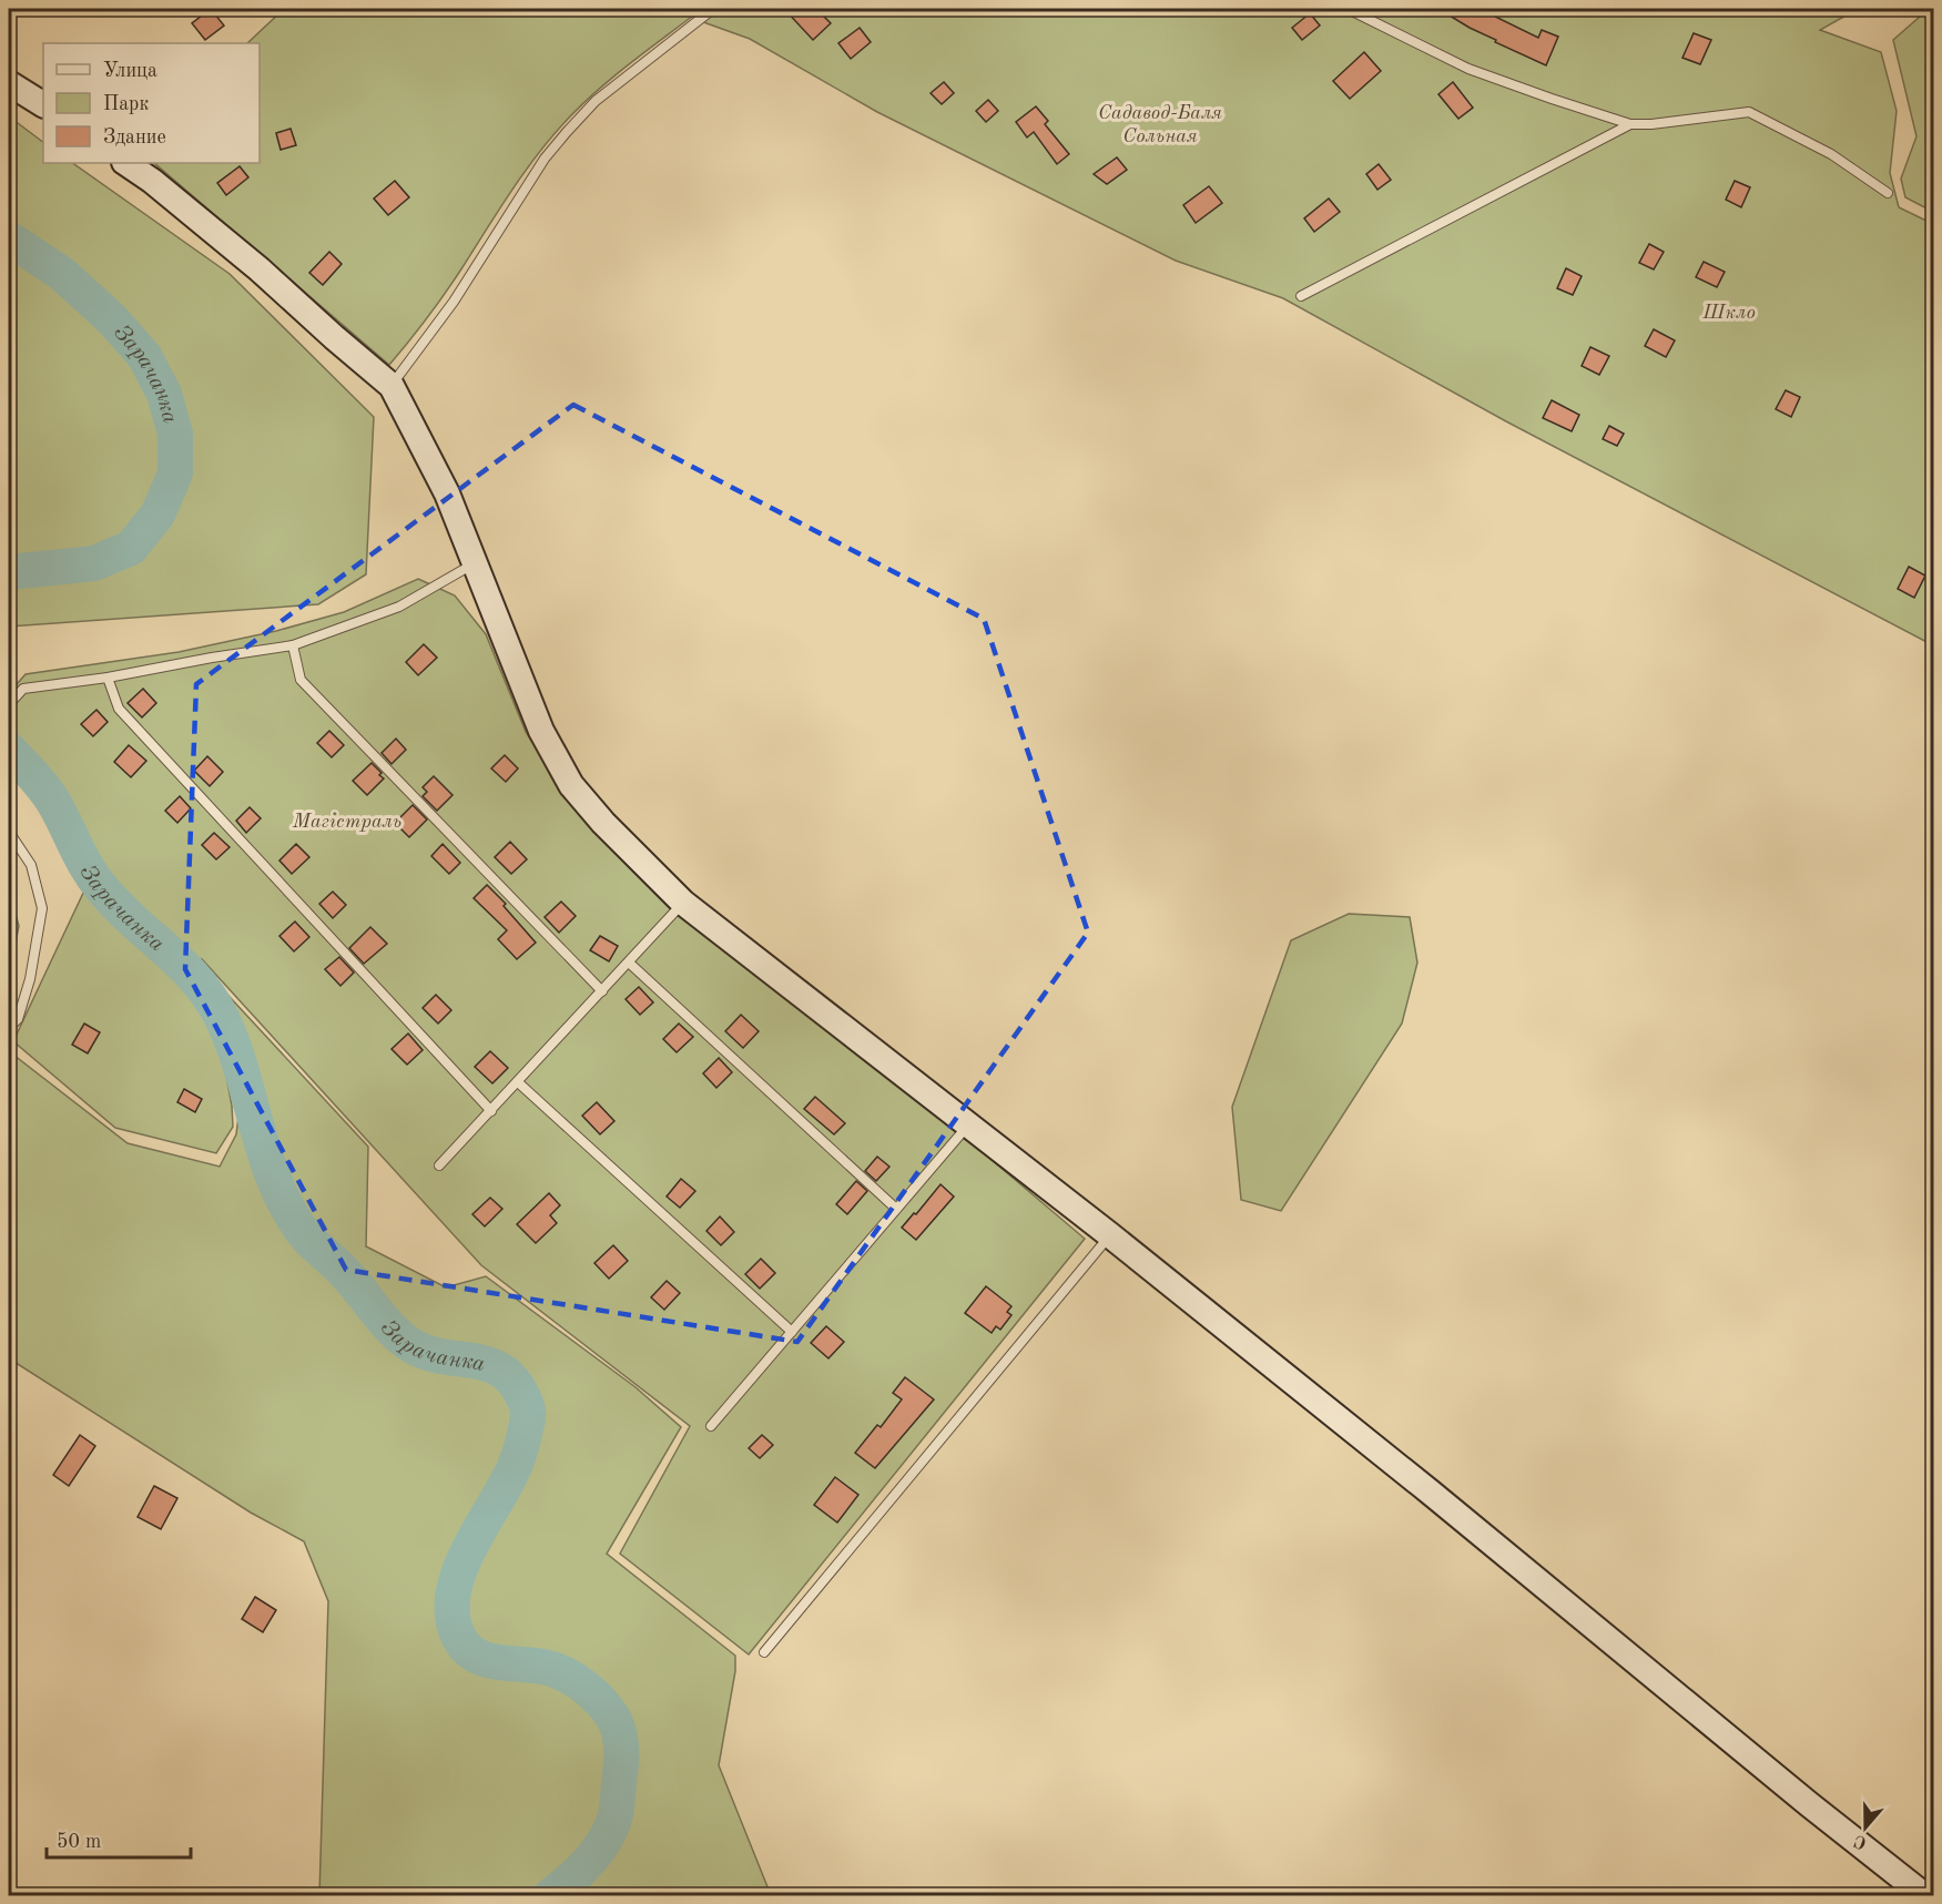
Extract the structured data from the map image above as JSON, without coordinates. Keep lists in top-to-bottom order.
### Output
{
  "water": ["Зарачанка"],
  "parks": ["Садавод-Баля Сольная", "Шкло", "Магістраль"],
  "legend": ["Улица", "Парк", "Здание"],
  "scale_bar": "50 m",
  "north": "bottom"
}
